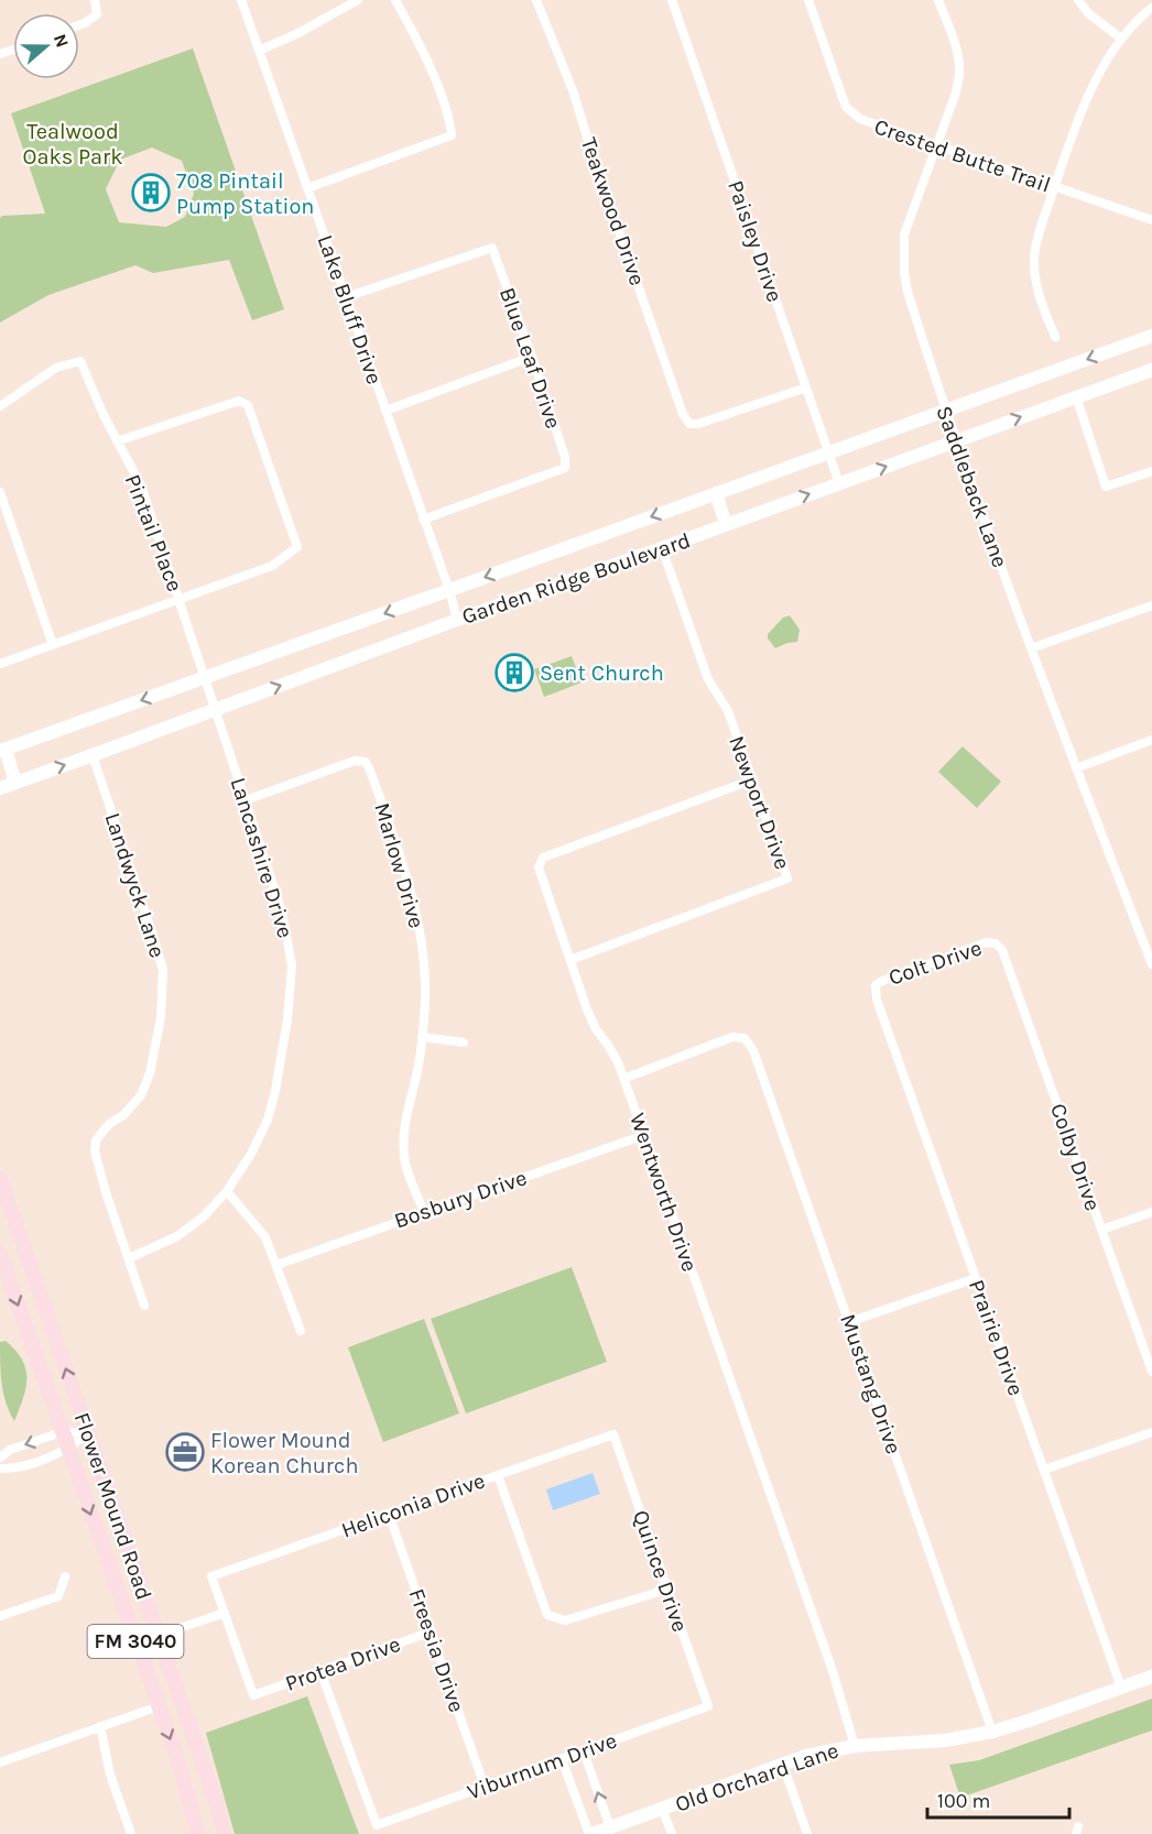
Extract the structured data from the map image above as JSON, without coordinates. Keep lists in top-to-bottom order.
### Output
{
  "streets": {
    "main road": [
      "Garden Ridge Boulevard",
      "Flower Mound Road",
      "FM 3040",
      "Old Orchard Lane"
    ],
    "street": [
      "Crested Butte Trail",
      "Teakwood Drive",
      "Paisley Drive",
      "Lake Bluff Drive",
      "Blue Leaf Drive",
      "Saddleback Lane",
      "Pintail Place",
      "Newport Drive",
      "Lancashire Drive",
      "Marlow Drive",
      "Landwyck Lane",
      "Colt Drive",
      "Colby Drive",
      "Wentworth Drive",
      "Bosbury Drive",
      "Prairie Drive",
      "Mustang Drive",
      "Heliconia Drive",
      "Quince Drive",
      "Freesia Drive",
      "Protea Drive",
      "Viburnum Drive"
    ]
  },
  "crossings": [
    ["Crested Butte Trail", "Saddleback Lane"],
    ["Teakwood Drive", "Paisley Drive"],
    ["Paisley Drive", "Garden Ridge Boulevard"],
    ["Lake Bluff Drive", "Blue Leaf Drive"],
    ["Lake Bluff Drive", "Garden Ridge Boulevard"],
    ["Saddleback Lane", "Garden Ridge Boulevard"],
    ["Pintail Place", "Garden Ridge Boulevard"],
    ["Pintail Place", "Lancashire Drive"],
    ["Garden Ridge Boulevard", "Newport Drive"],
    ["Garden Ridge Boulevard", "Lancashire Drive"],
    ["Garden Ridge Boulevard", "Landwyck Lane"],
    ["Newport Drive", "Wentworth Drive"],
    ["Lancashire Drive", "Marlow Drive"],
    ["Lancashire Drive", "Landwyck Lane"],
    ["Marlow Drive", "Bosbury Drive"],
    ["Colt Drive", "Colby Drive"],
    ["Colt Drive", "Prairie Drive"],
    ["Wentworth Drive", "Bosbury Drive"],
    ["Wentworth Drive", "Mustang Drive"],
    ["Wentworth Drive", "Old Orchard Lane"],
    ["Prairie Drive", "Old Orchard Lane"],
    ["Mustang Drive", "Old Orchard Lane"],
    ["Heliconia Drive", "Quince Drive"],
    ["Heliconia Drive", "Freesia Drive"],
    ["Heliconia Drive", "Protea Drive"],
    ["Quince Drive", "Viburnum Drive"],
    ["Freesia Drive", "Protea Drive"],
    ["Freesia Drive", "Viburnum Drive"],
    ["Protea Drive", "Viburnum Drive"]
  ],
  "parks": ["Tealwood Oaks Park"],
  "places": {
    "building": ["708 Pintail Pump Station", "Sent Church"],
    "office": ["Flower Mound Korean Church"]
  },
  "scale_bar": "100 m",
  "north": "right"
}
